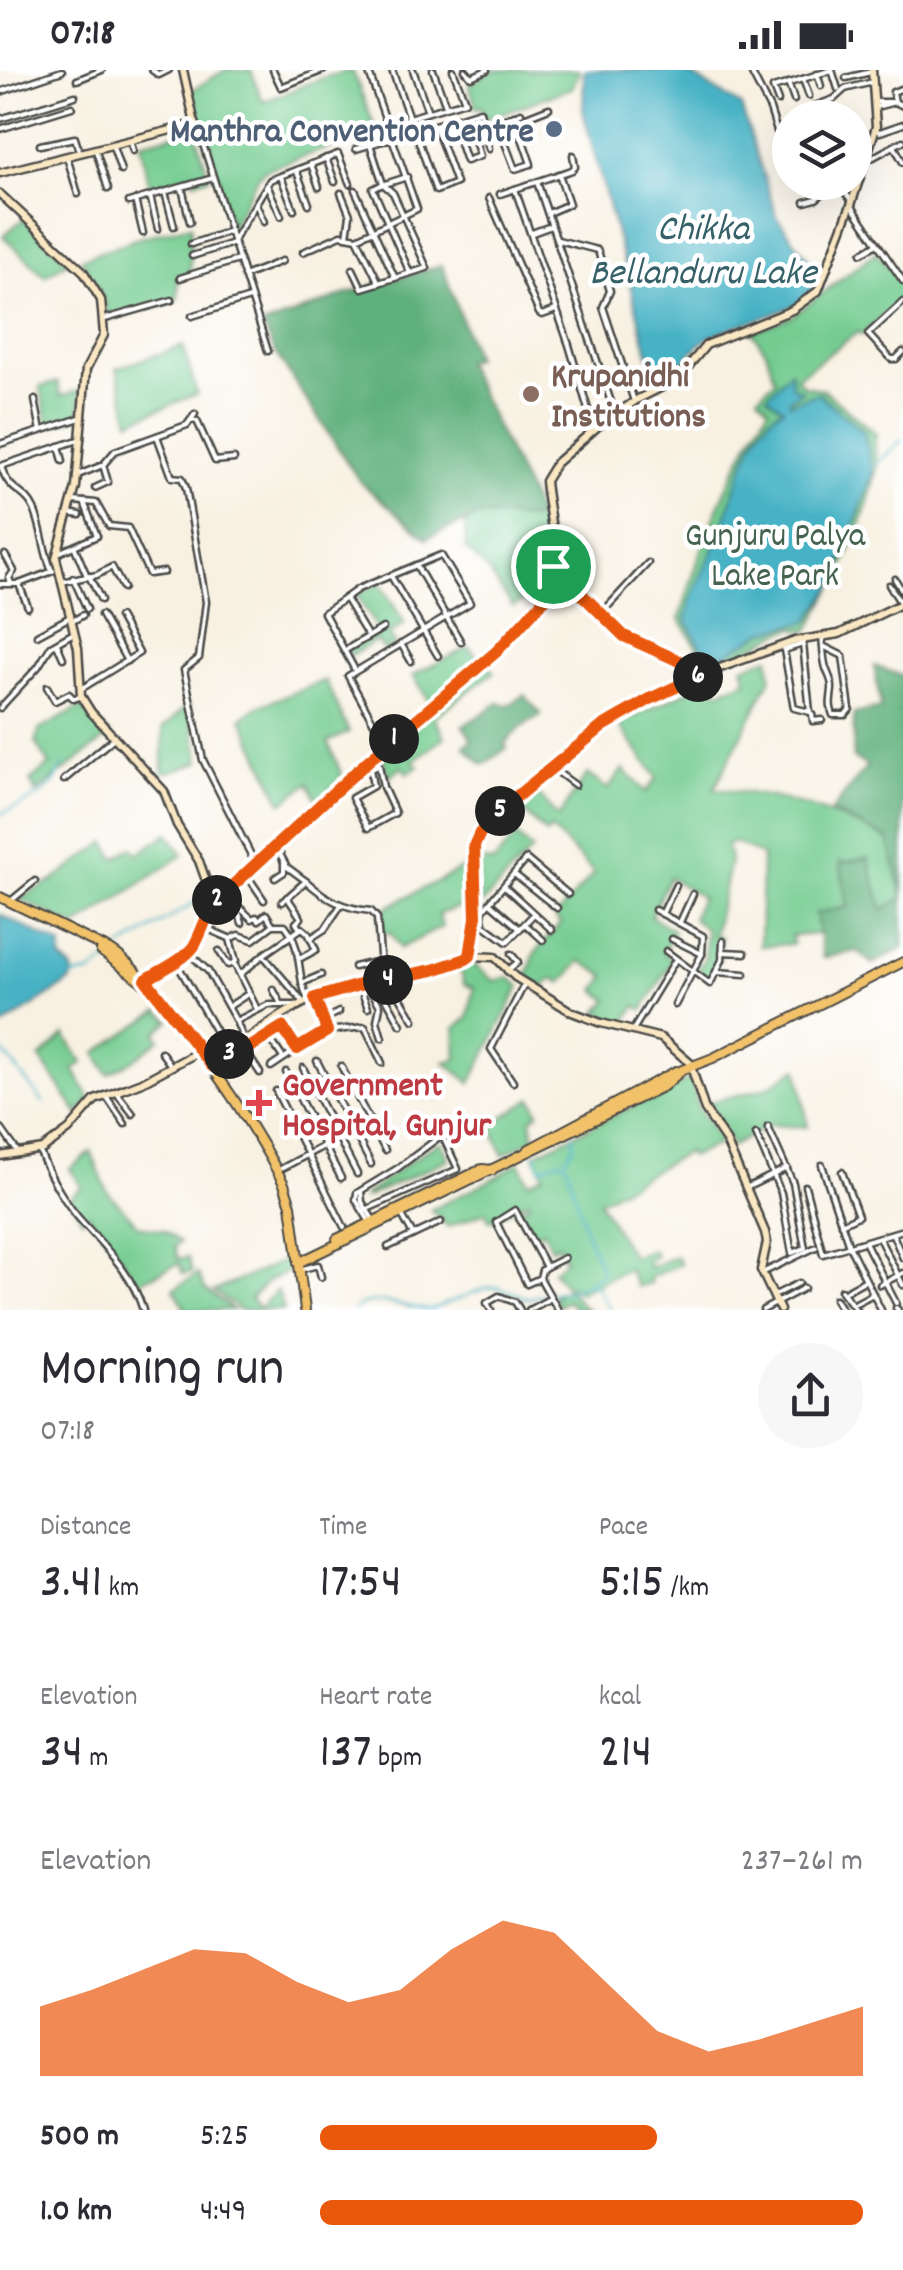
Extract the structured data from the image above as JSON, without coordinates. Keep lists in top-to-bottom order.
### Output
{
  "water": ["Chikka Bellanduru Lake"],
  "parks": ["Gunjuru Palya Lake Park"],
  "places": {
    "other": ["Manthra Convention Centre", "Krupanidhi Institutions"],
    "health": ["Government Hospital, Gunjur"]
  },
  "page": {
    "status": "07:18",
    "pins": [
      "6",
      "1",
      "5",
      "2",
      "4",
      "3"
    ],
    "heading": ["Morning run", "07:18"],
    "stats": [
      ["Distance", "3.41 km"],
      ["Time", "17:54"],
      ["Pace", "5:15 /km"],
      ["Elevation", "34 m"],
      ["Heart rate", "137 bpm"],
      ["kcal", "214"]
    ],
    "chart": ["Elevation", "237–261 m"],
    "list": [
      {
        "name": "500 m",
        "note": "5:25"
      },
      {
        "name": "1.0 km",
        "note": "4:49"
      }
    ]
  }
}
